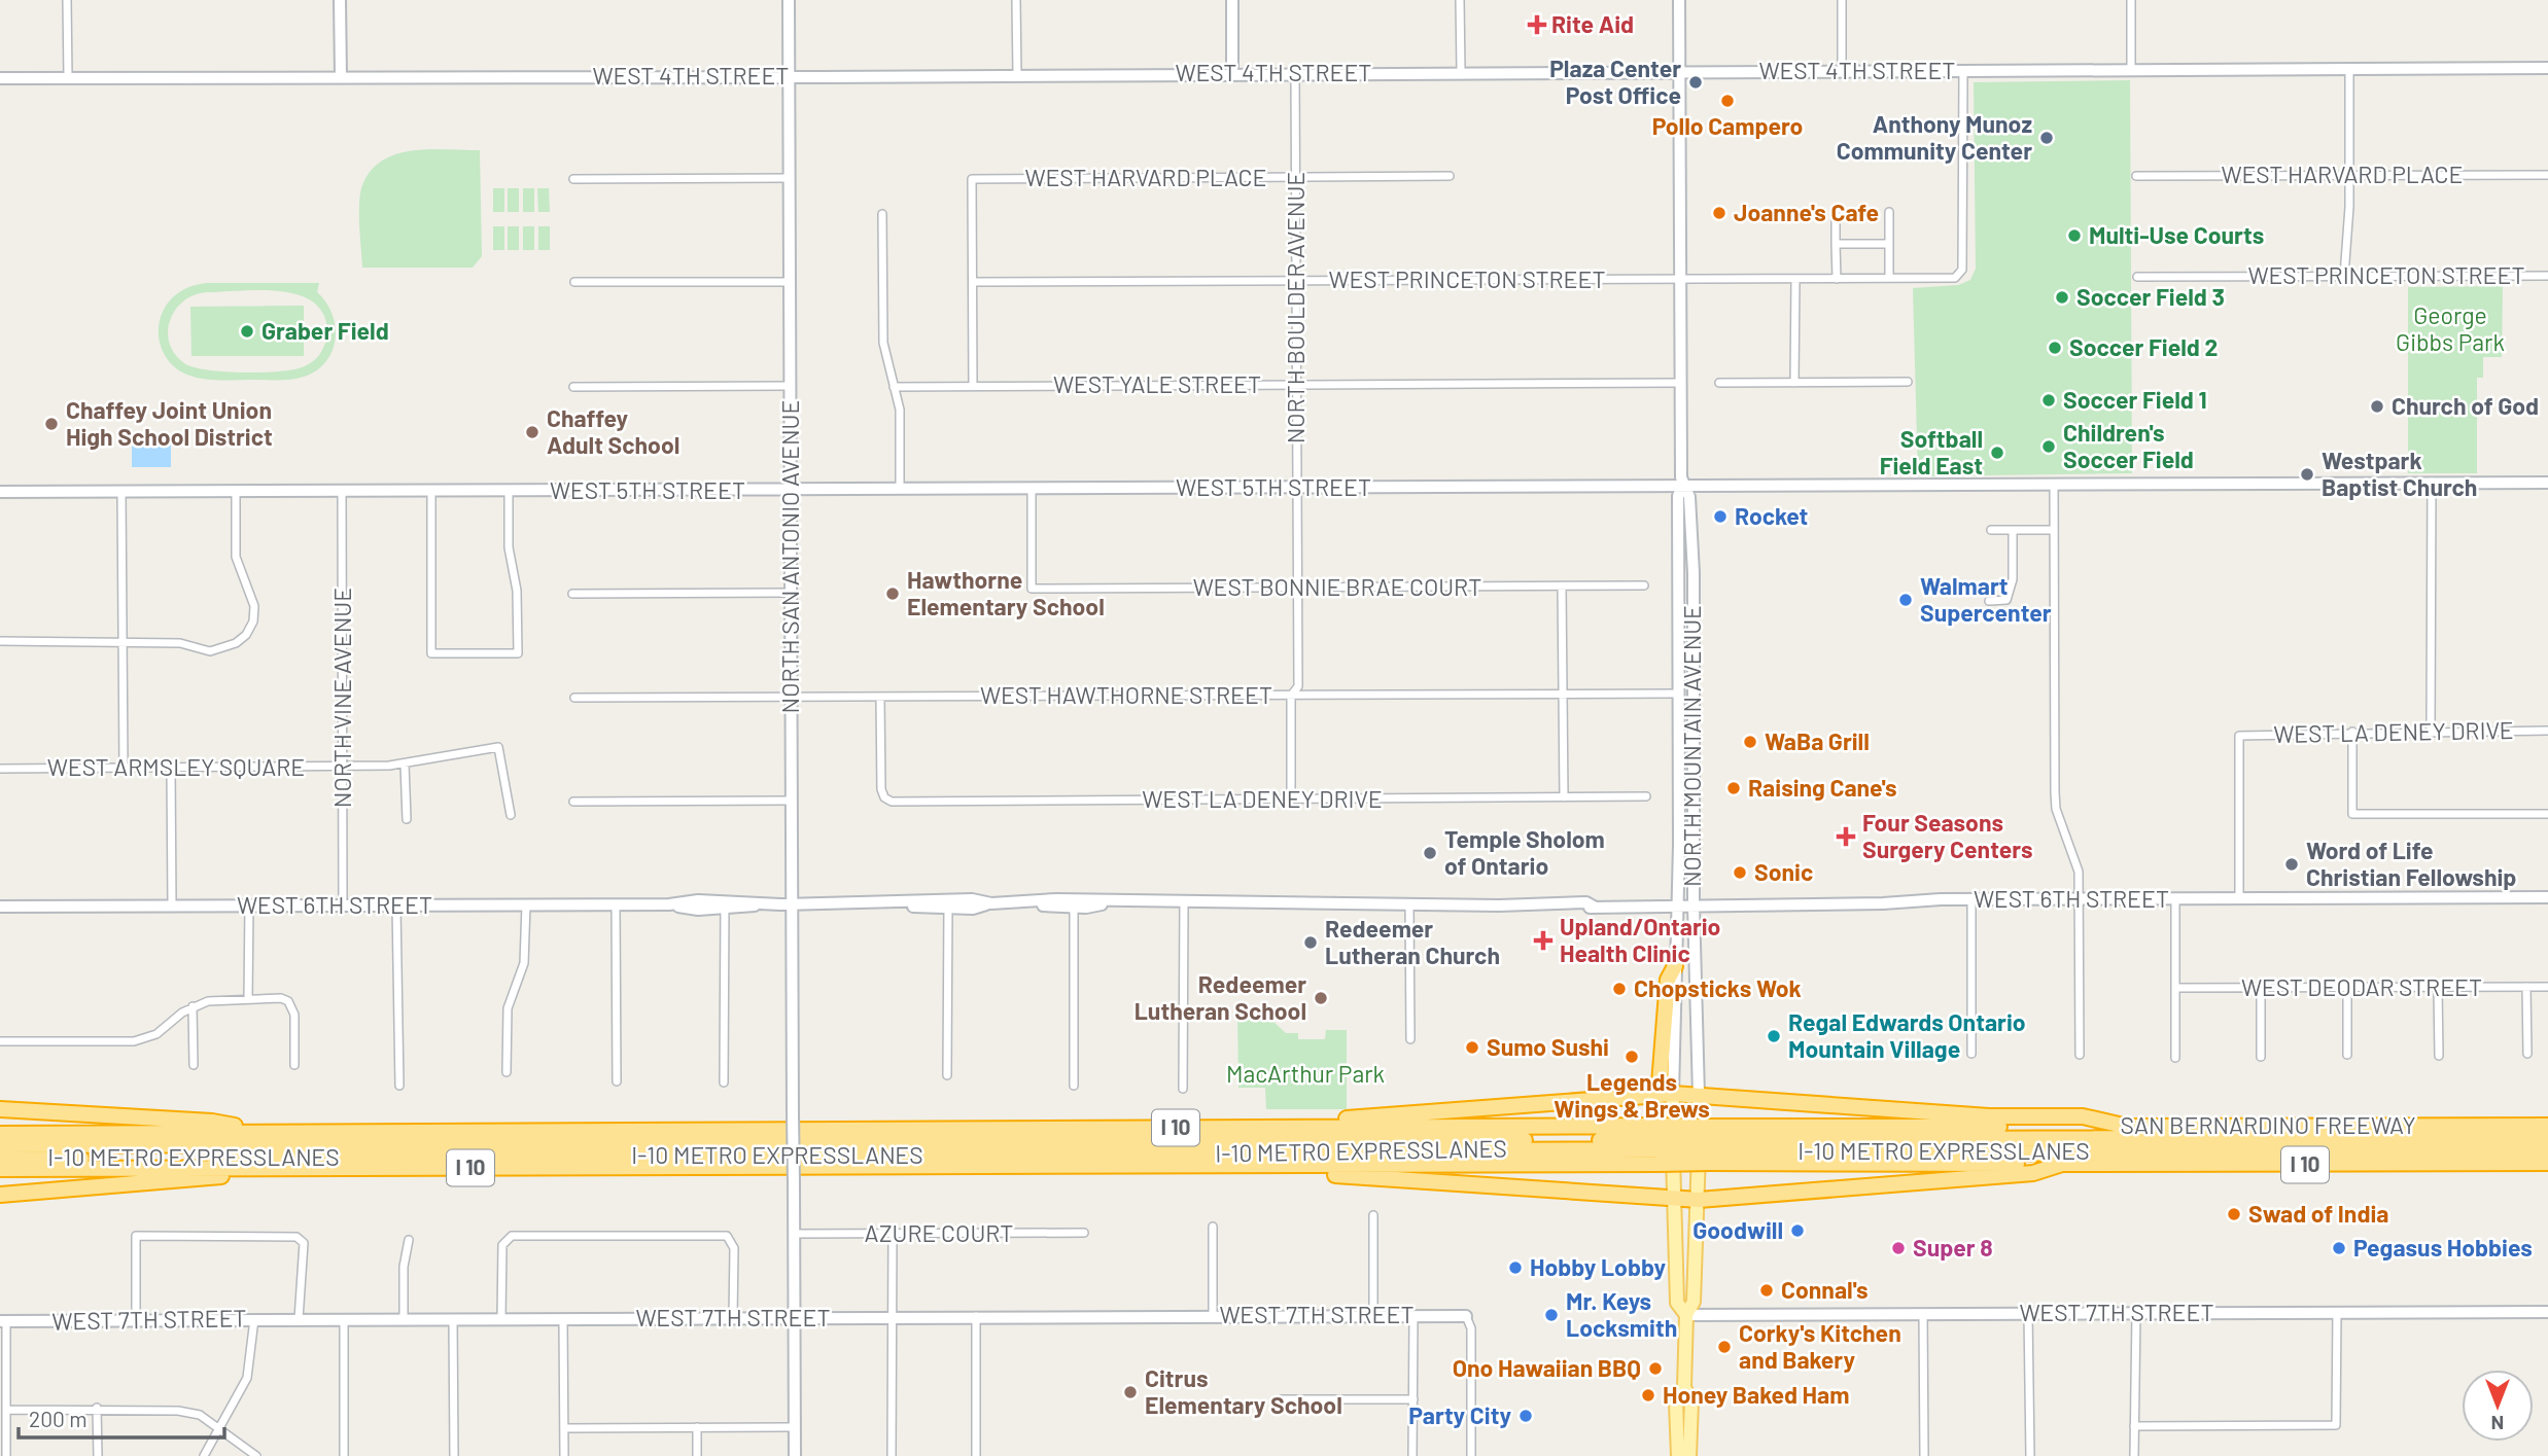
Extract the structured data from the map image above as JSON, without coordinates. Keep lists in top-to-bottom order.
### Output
{
  "streets": {
    "highway": ["SAN BERNARDINO FREEWAY", "I 10", "I-10 METRO EXPRESSLANES"],
    "street": [
      "WEST 4TH STREET",
      "WEST HARVARD PLACE",
      "WEST PRINCETON STREET",
      "NORTH BOULDER AVENUE",
      "WEST YALE STREET",
      "WEST 5TH STREET",
      "NORTH SAN ANTONIO AVENUE",
      "WEST BONNIE BRAE COURT",
      "WEST HAWTHORNE STREET",
      "NORTH VINE AVENUE",
      "WEST LA DENEY DRIVE",
      "NORTH MOUNTAIN AVENUE",
      "WEST ARMSLEY SQUARE",
      "WEST 6TH STREET",
      "WEST DEODAR STREET",
      "AZURE COURT",
      "WEST 7TH STREET"
    ]
  },
  "crossings": [
    ["WEST 4TH STREET", "WEST PRINCETON STREET"],
    ["WEST 4TH STREET", "NORTH BOULDER AVENUE"],
    ["WEST 4TH STREET", "NORTH SAN ANTONIO AVENUE"],
    ["WEST 4TH STREET", "NORTH MOUNTAIN AVENUE"],
    ["WEST HARVARD PLACE", "WEST PRINCETON STREET"],
    ["WEST HARVARD PLACE", "NORTH BOULDER AVENUE"],
    ["WEST PRINCETON STREET", "NORTH BOULDER AVENUE"],
    ["WEST PRINCETON STREET", "NORTH MOUNTAIN AVENUE"],
    ["NORTH BOULDER AVENUE", "WEST YALE STREET"],
    ["NORTH BOULDER AVENUE", "WEST 5TH STREET"],
    ["NORTH BOULDER AVENUE", "WEST BONNIE BRAE COURT"],
    ["NORTH BOULDER AVENUE", "WEST HAWTHORNE STREET"],
    ["NORTH BOULDER AVENUE", "WEST LA DENEY DRIVE"],
    ["WEST YALE STREET", "NORTH MOUNTAIN AVENUE"],
    ["WEST 5TH STREET", "NORTH SAN ANTONIO AVENUE"],
    ["WEST 5TH STREET", "WEST BONNIE BRAE COURT"],
    ["WEST 5TH STREET", "NORTH VINE AVENUE"],
    ["WEST 5TH STREET", "NORTH MOUNTAIN AVENUE"],
    ["NORTH SAN ANTONIO AVENUE", "WEST HAWTHORNE STREET"],
    ["NORTH SAN ANTONIO AVENUE", "WEST 6TH STREET"],
    ["NORTH SAN ANTONIO AVENUE", "AZURE COURT"],
    ["NORTH SAN ANTONIO AVENUE", "WEST 7TH STREET"],
    ["WEST HAWTHORNE STREET", "WEST LA DENEY DRIVE"],
    ["WEST HAWTHORNE STREET", "NORTH MOUNTAIN AVENUE"],
    ["NORTH VINE AVENUE", "WEST ARMSLEY SQUARE"],
    ["NORTH VINE AVENUE", "WEST 6TH STREET"],
    ["WEST LA DENEY DRIVE", "WEST 6TH STREET"],
    ["NORTH MOUNTAIN AVENUE", "WEST 6TH STREET"],
    ["SAN BERNARDINO FREEWAY", "I-10 METRO EXPRESSLANES"]
  ],
  "parks": ["George Gibbs Park", "MacArthur Park"],
  "places": {
    "health": ["Rite Aid", "Four Seasons Surgery Centers", "Upland/Ontario Health Clinic"],
    "other": [
      "Plaza Center Post Office",
      "Pollo Campero",
      "Anthony Munoz Community Center",
      "Joanne's Cafe",
      "Multi-Use Courts",
      "Soccer Field 3",
      "Graber Field",
      "Soccer Field 2",
      "Soccer Field 1",
      "Church of God",
      "Chaffey Joint Union High School District",
      "Chaffey Adult School",
      "Children's Soccer Field",
      "Softball Field East",
      "Westpark Baptist Church",
      "Rocket",
      "Hawthorne Elementary School",
      "Walmart Supercenter",
      "WaBa Grill",
      "Raising Cane's",
      "Temple Sholom of Ontario",
      "Word of Life Christian Fellowship",
      "Sonic",
      "Redeemer Lutheran Church",
      "Chopsticks Wok",
      "Redeemer Lutheran School",
      "Regal Edwards Ontario Mountain Village",
      "Sumo Sushi",
      "Legends Wings & Brews",
      "Swad of India",
      "Goodwill",
      "Super 8",
      "Pegasus Hobbies",
      "Hobby Lobby",
      "Connal's",
      "Mr. Keys Locksmith",
      "Corky's Kitchen and Bakery",
      "Ono Hawaiian BBQ",
      "Citrus Elementary School",
      "Honey Baked Ham",
      "Party City"
    ]
  },
  "scale_bar": "200 m",
  "north": "bottom"
}
